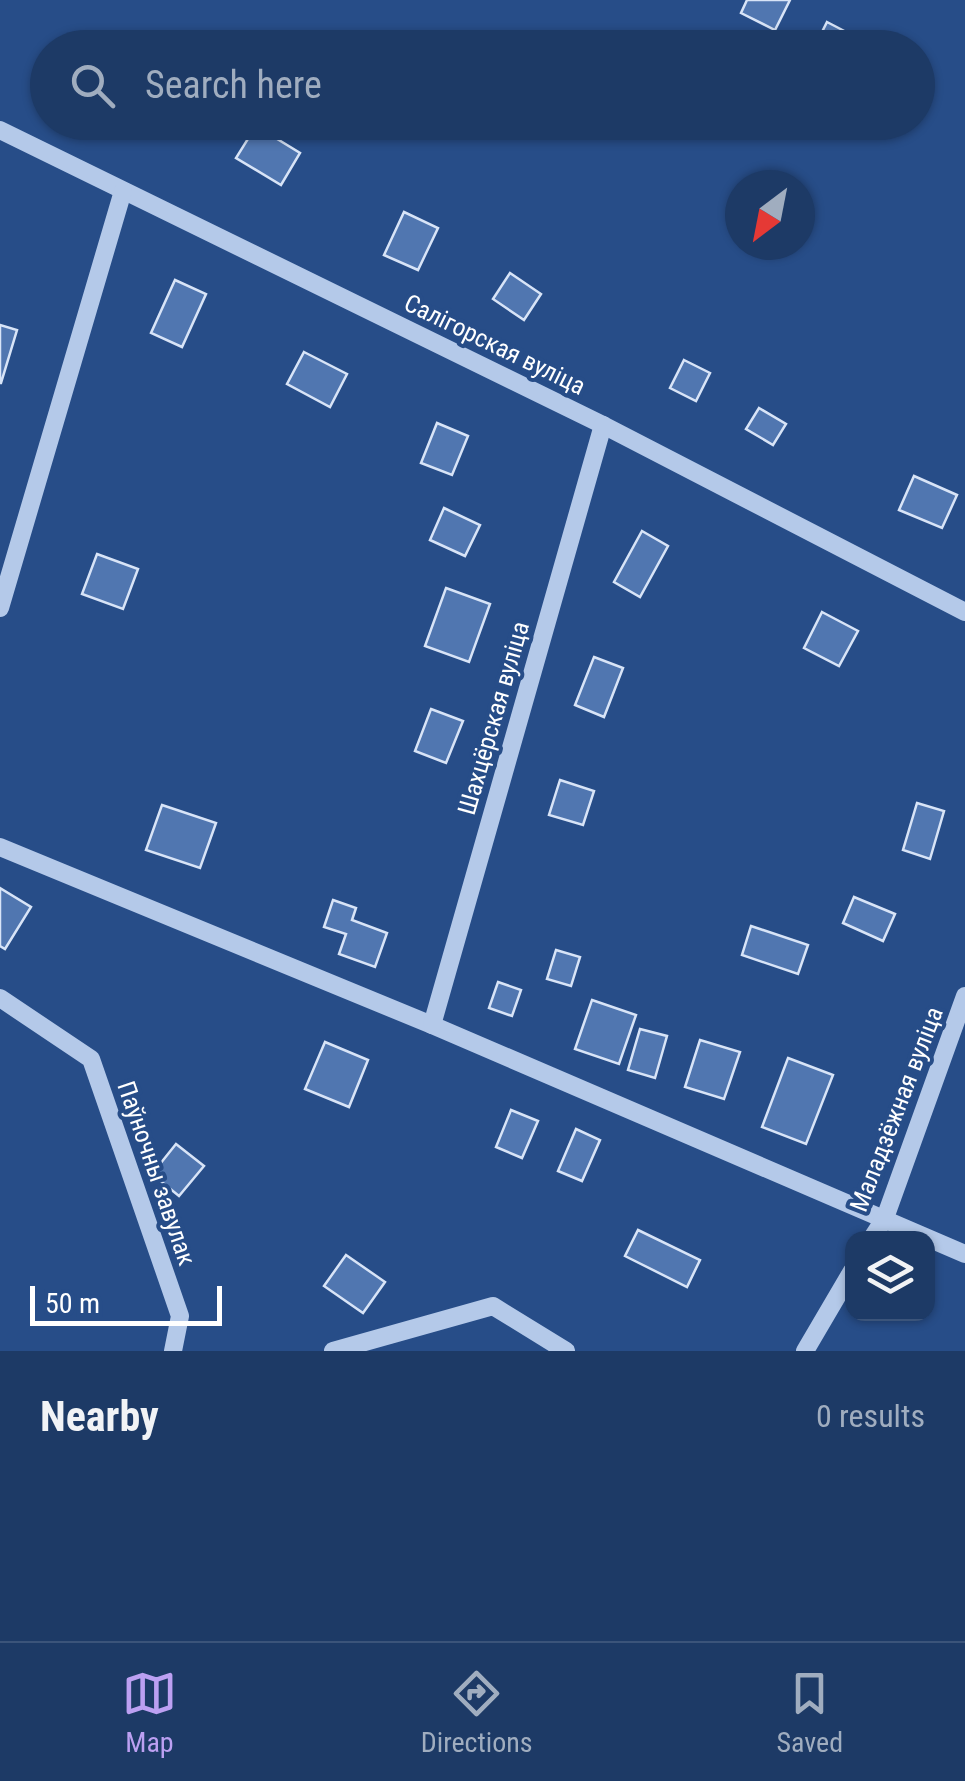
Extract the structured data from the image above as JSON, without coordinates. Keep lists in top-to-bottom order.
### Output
{
  "streets": {
    "street": [
      "Салігорская вуліца",
      "Шахцёрская вуліца",
      "Маладзёжная вуліца",
      "Паўночны завулак"
    ]
  },
  "crossings": [
    ["Салігорская вуліца", "Шахцёрская вуліца"]
  ],
  "scale_bar": "50 m",
  "north": "bottom left",
  "page": {
    "search": "Search here",
    "scale": "50 m",
    "heading": ["Nearby", "0 results"],
    "nav": ["Map", "Directions", "Saved"]
  }
}
